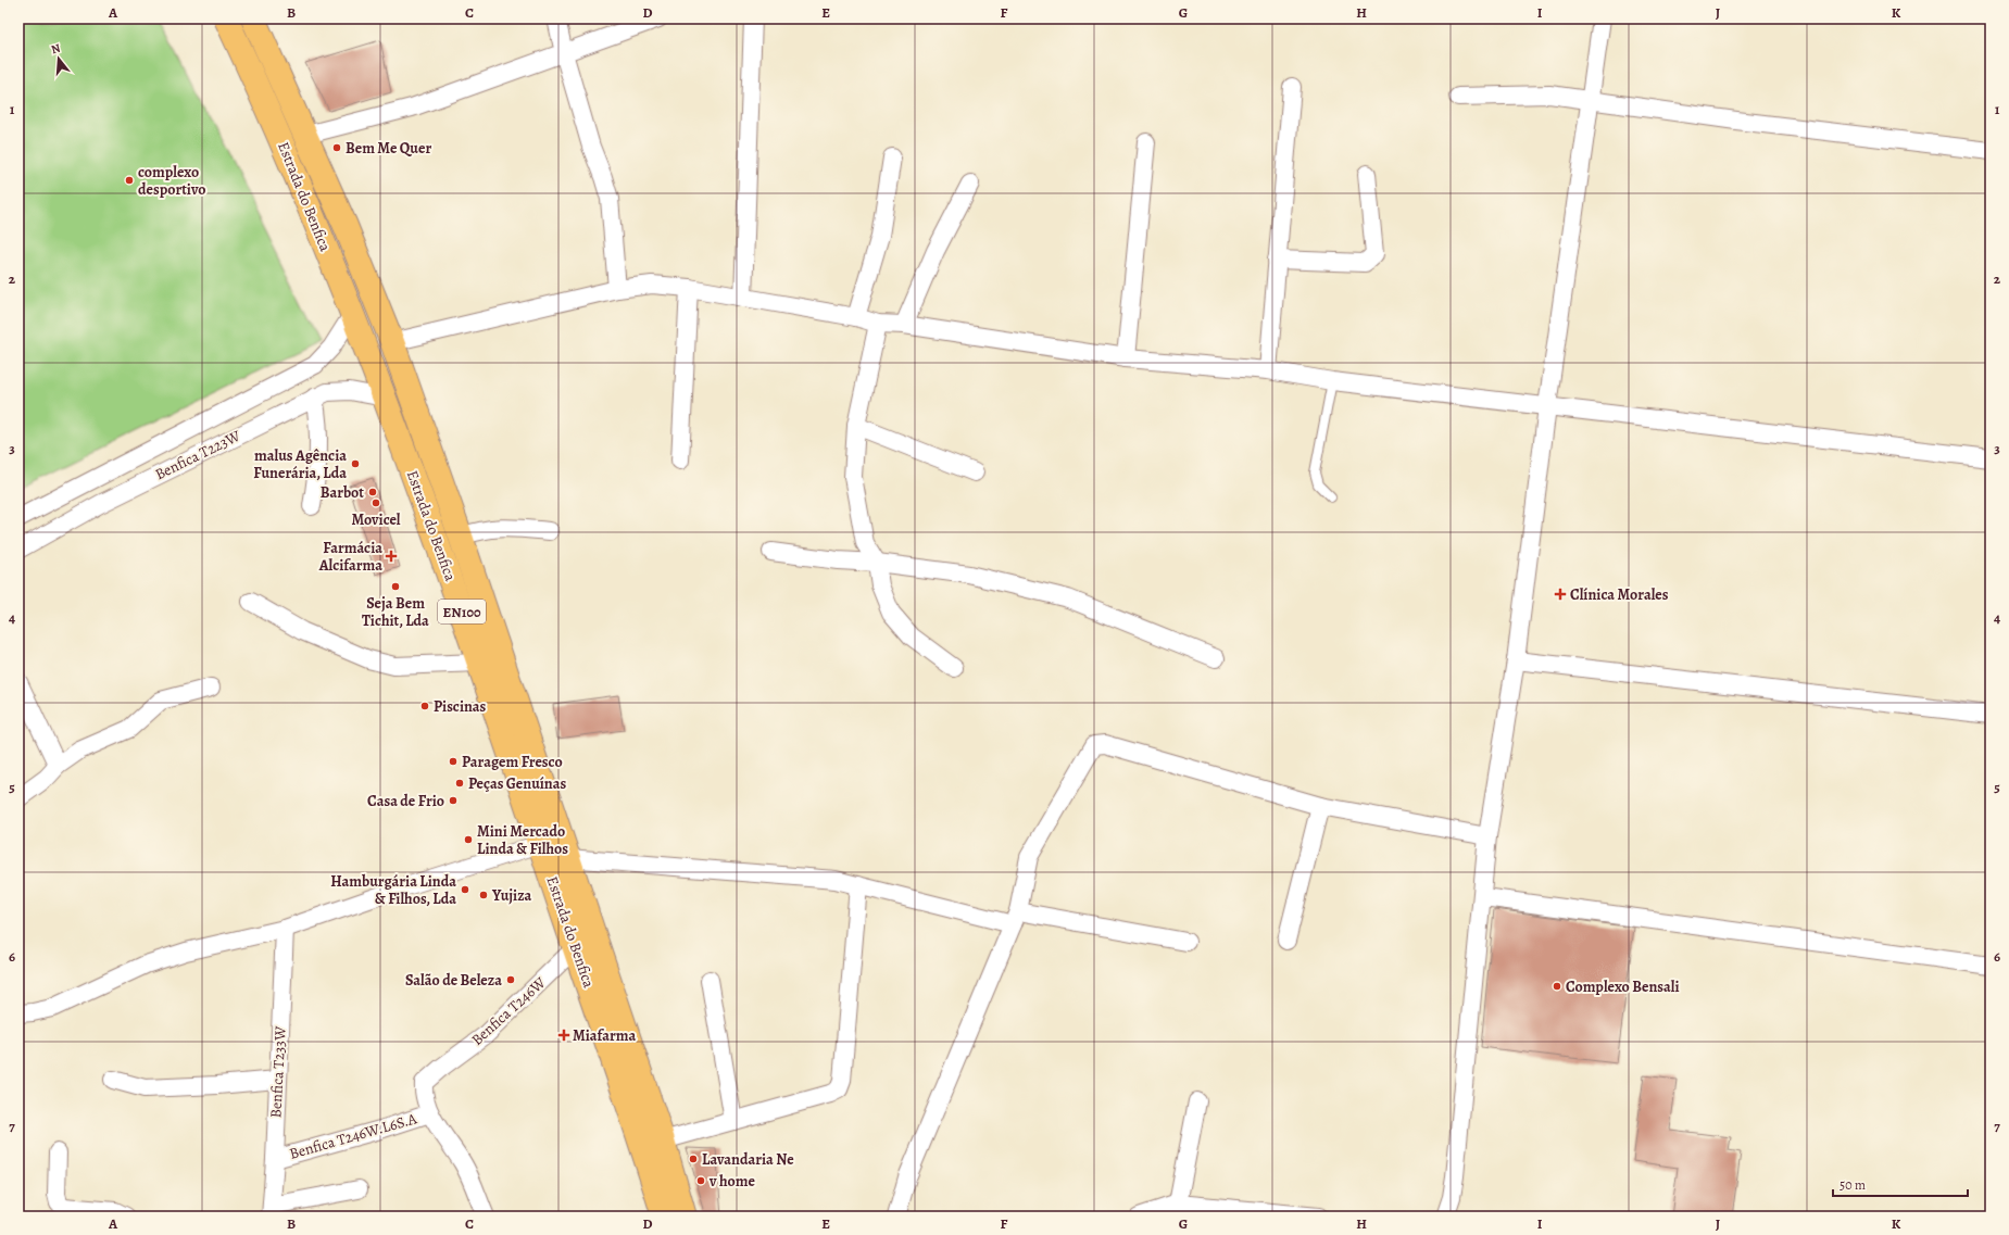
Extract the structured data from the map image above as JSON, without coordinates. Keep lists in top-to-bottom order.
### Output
{
  "streets": {
    "highway": ["Estrada do Benfica", "EN100"],
    "street": [
      "Benfica T223W",
      "Benfica T246W",
      "Benfica T233W",
      "Benfica T246W.L6S.A"
    ]
  },
  "crossings": [
    ["Estrada do Benfica", "Benfica T223W"],
    ["Estrada do Benfica", "Benfica T246W"],
    ["Benfica T246W", "Benfica T246W.L6S.A"],
    ["Benfica T233W", "Benfica T246W.L6S.A"]
  ],
  "places": {
    "other": [
      "Bem Me Quer",
      "complexo desportivo",
      "malus Agência Funerária, Lda",
      "Barbot",
      "Movicel",
      "Seja Bem Tichit, Lda",
      "Piscinas",
      "Paragem Fresco",
      "Peças Genuínas",
      "Casa de Frio",
      "Mini Mercado Linda & Filhos",
      "Hamburgária Linda & Filhos, Lda",
      "Yujiza",
      "Salão de Beleza",
      "Complexo Bensali",
      "Lavandaria Ne",
      "v home"
    ],
    "health": ["Farmácia Alcifarma", "Clínica Morales", "Miafarma"]
  },
  "scale_bar": "50 m",
  "north": "top",
  "grid": {
    "columns": [
      "A",
      "B",
      "C",
      "D",
      "E",
      "F",
      "G",
      "H",
      "I",
      "J",
      "K"
    ],
    "rows": [
      "1",
      "2",
      "3",
      "4",
      "5",
      "6",
      "7"
    ]
  }
}
